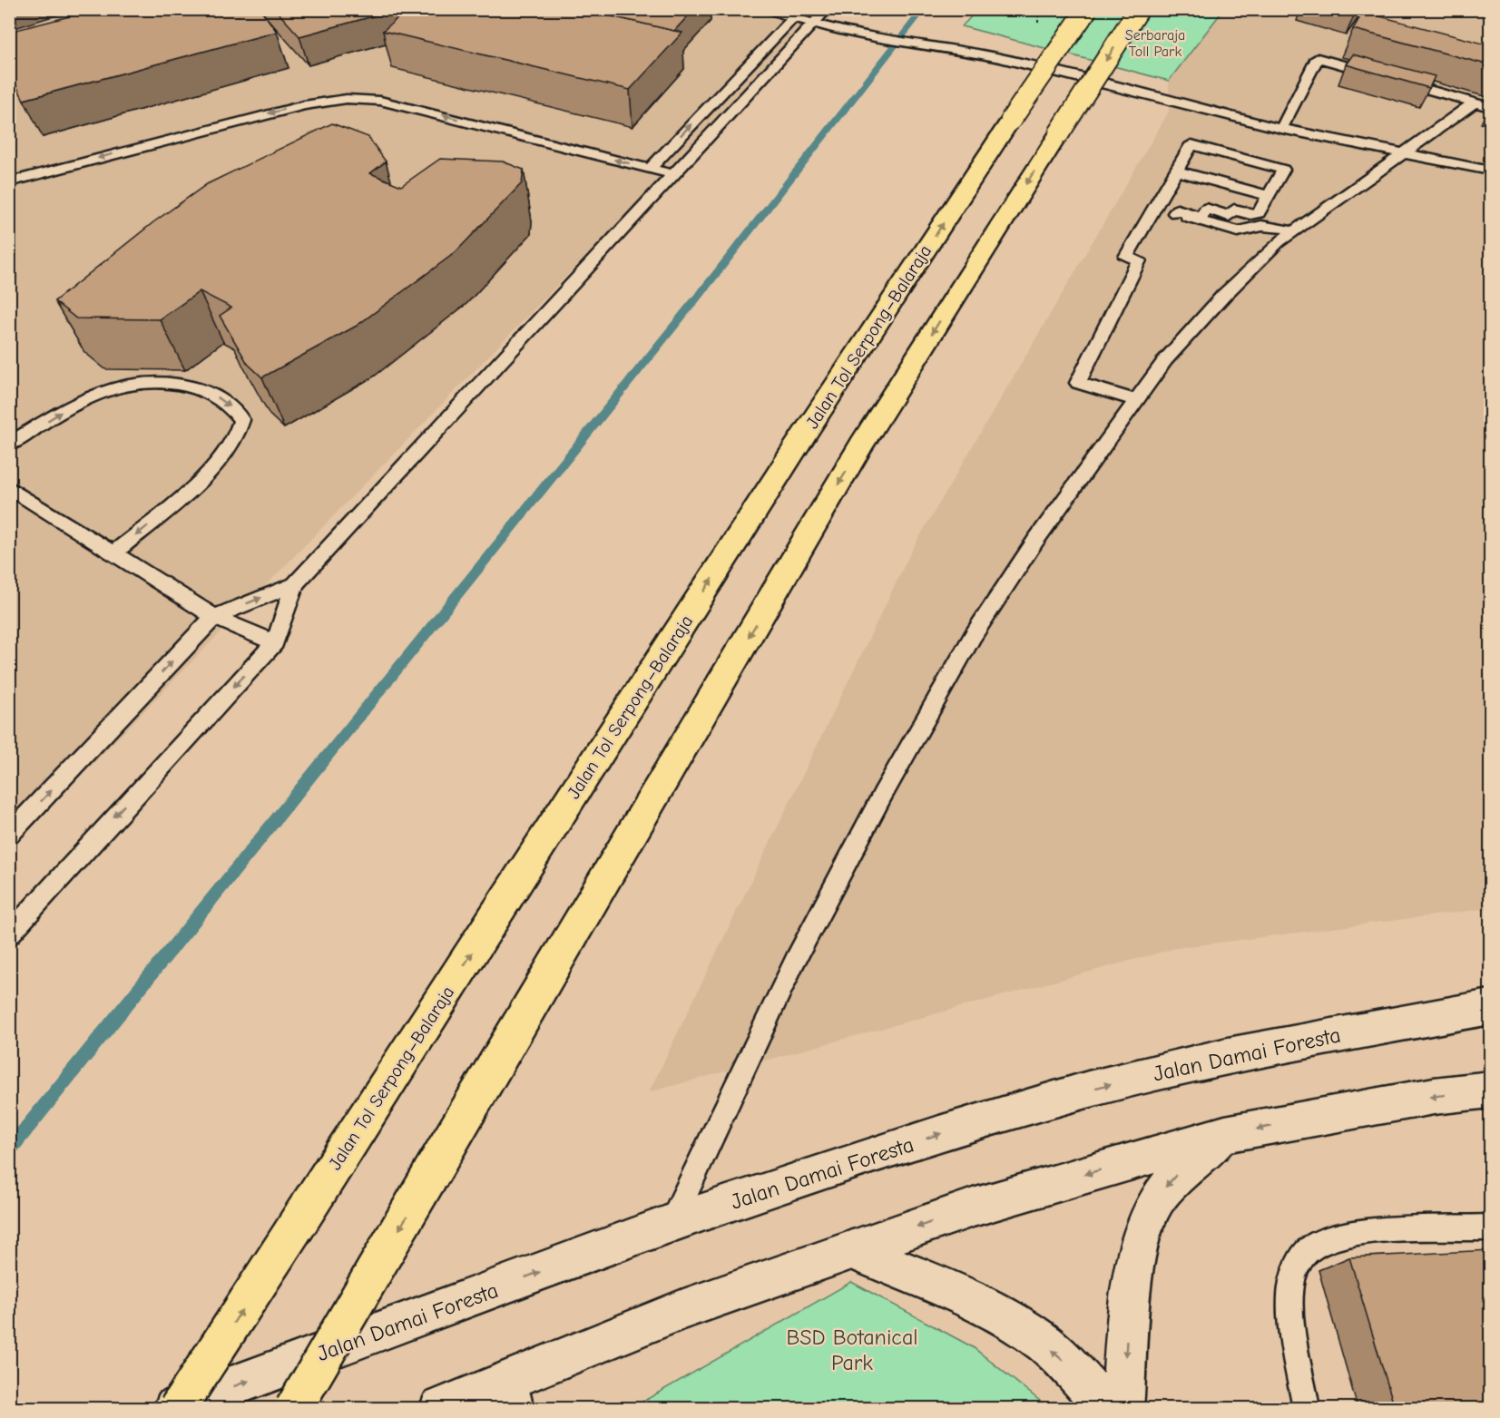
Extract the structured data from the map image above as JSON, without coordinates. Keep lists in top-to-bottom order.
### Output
{
  "streets": {
    "highway": ["Jalan Tol Serpong–Balaraja"],
    "main road": ["Jalan Damai Foresta"]
  },
  "crossings": [
    ["Jalan Tol Serpong–Balaraja", "Jalan Damai Foresta"]
  ],
  "parks": ["Serbaraja Toll Park", "BSD Botanical Park"]
}
